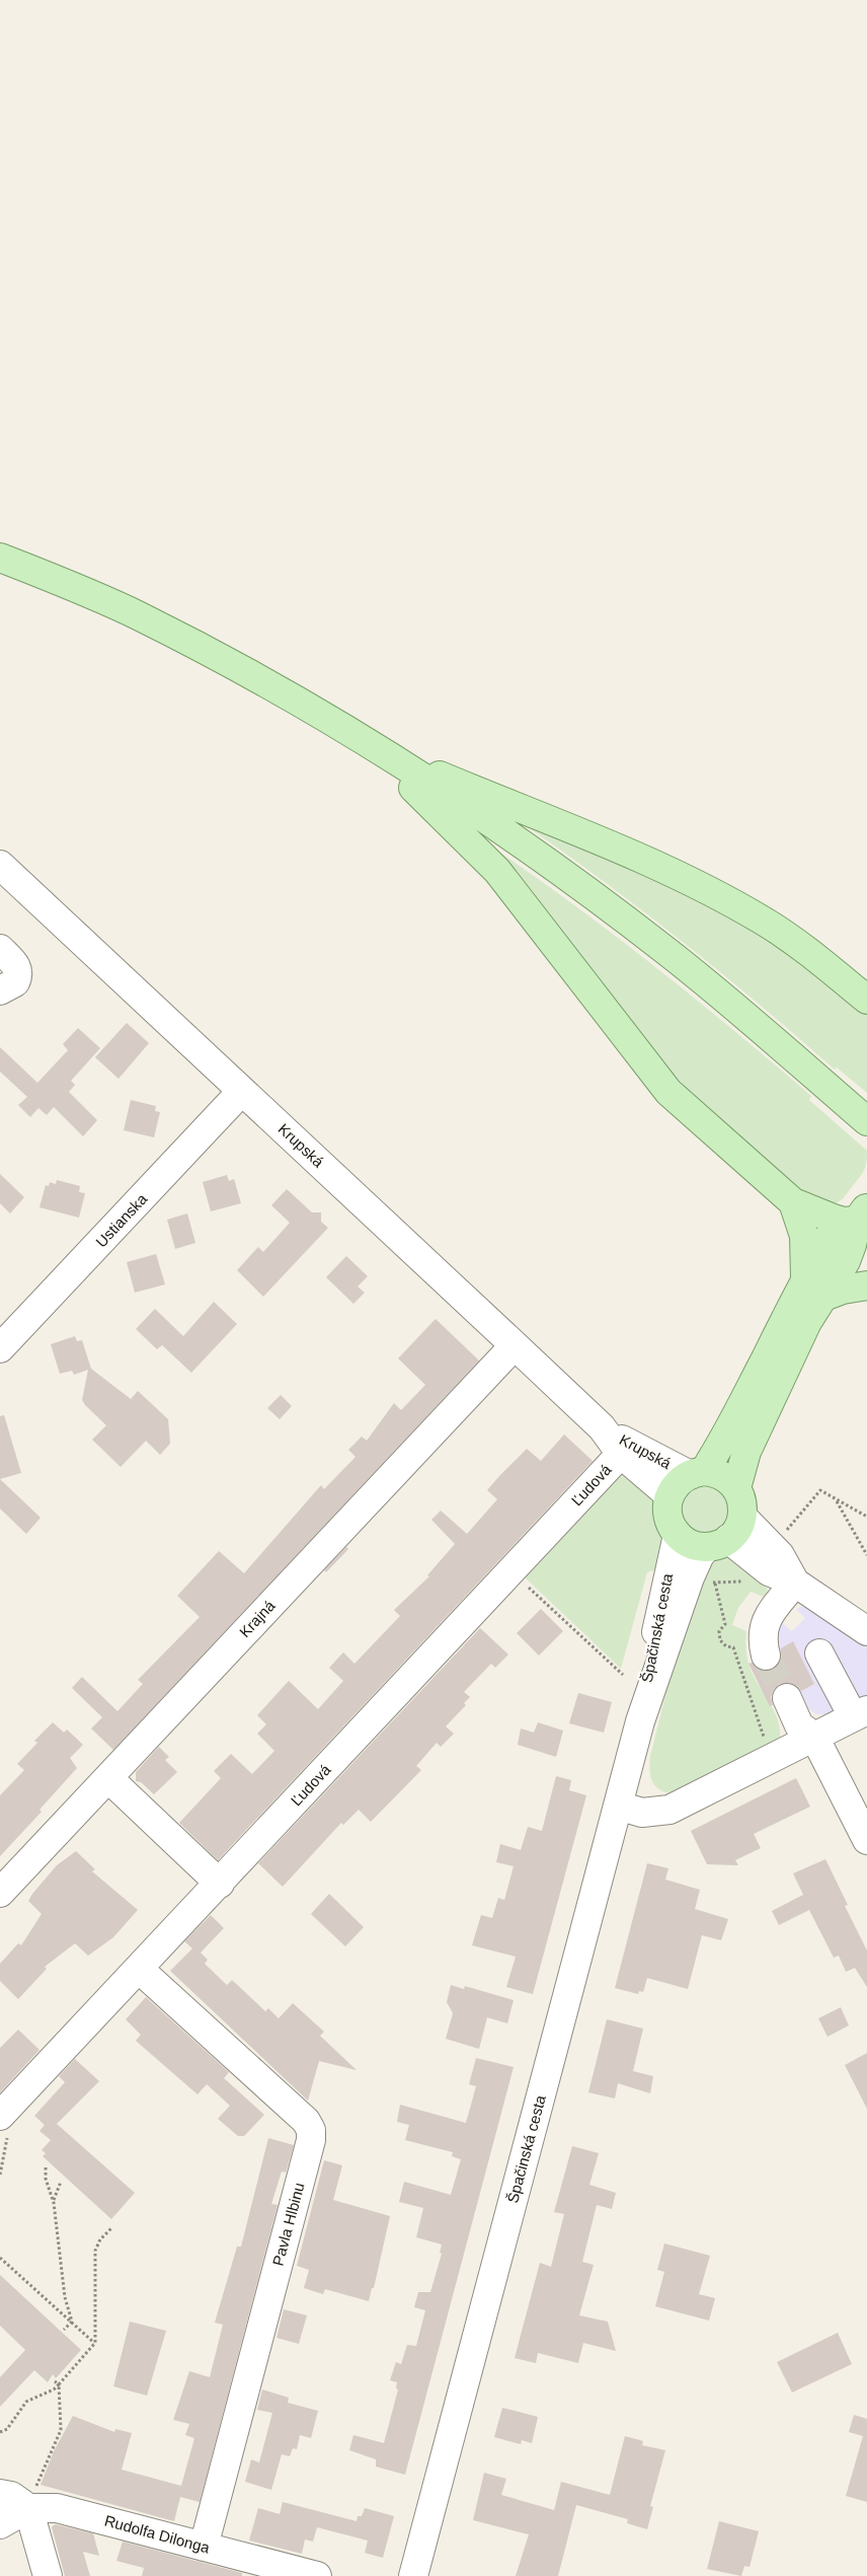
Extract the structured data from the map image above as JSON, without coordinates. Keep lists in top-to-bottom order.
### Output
{
  "streets": {
    "street": [
      "Krupská",
      "Ustianska",
      "Ľudová",
      "Krajná",
      "Špačinská cesta",
      "Pavla Hlbinu",
      "Rudolfa Dilonga"
    ]
  },
  "crossings": [
    ["Krupská", "Ustianska"],
    ["Krupská", "Ľudová"],
    ["Krupská", "Krajná"],
    ["Krupská", "Špačinská cesta"],
    ["Ľudová", "Pavla Hlbinu"],
    ["Pavla Hlbinu", "Rudolfa Dilonga"]
  ]
}
